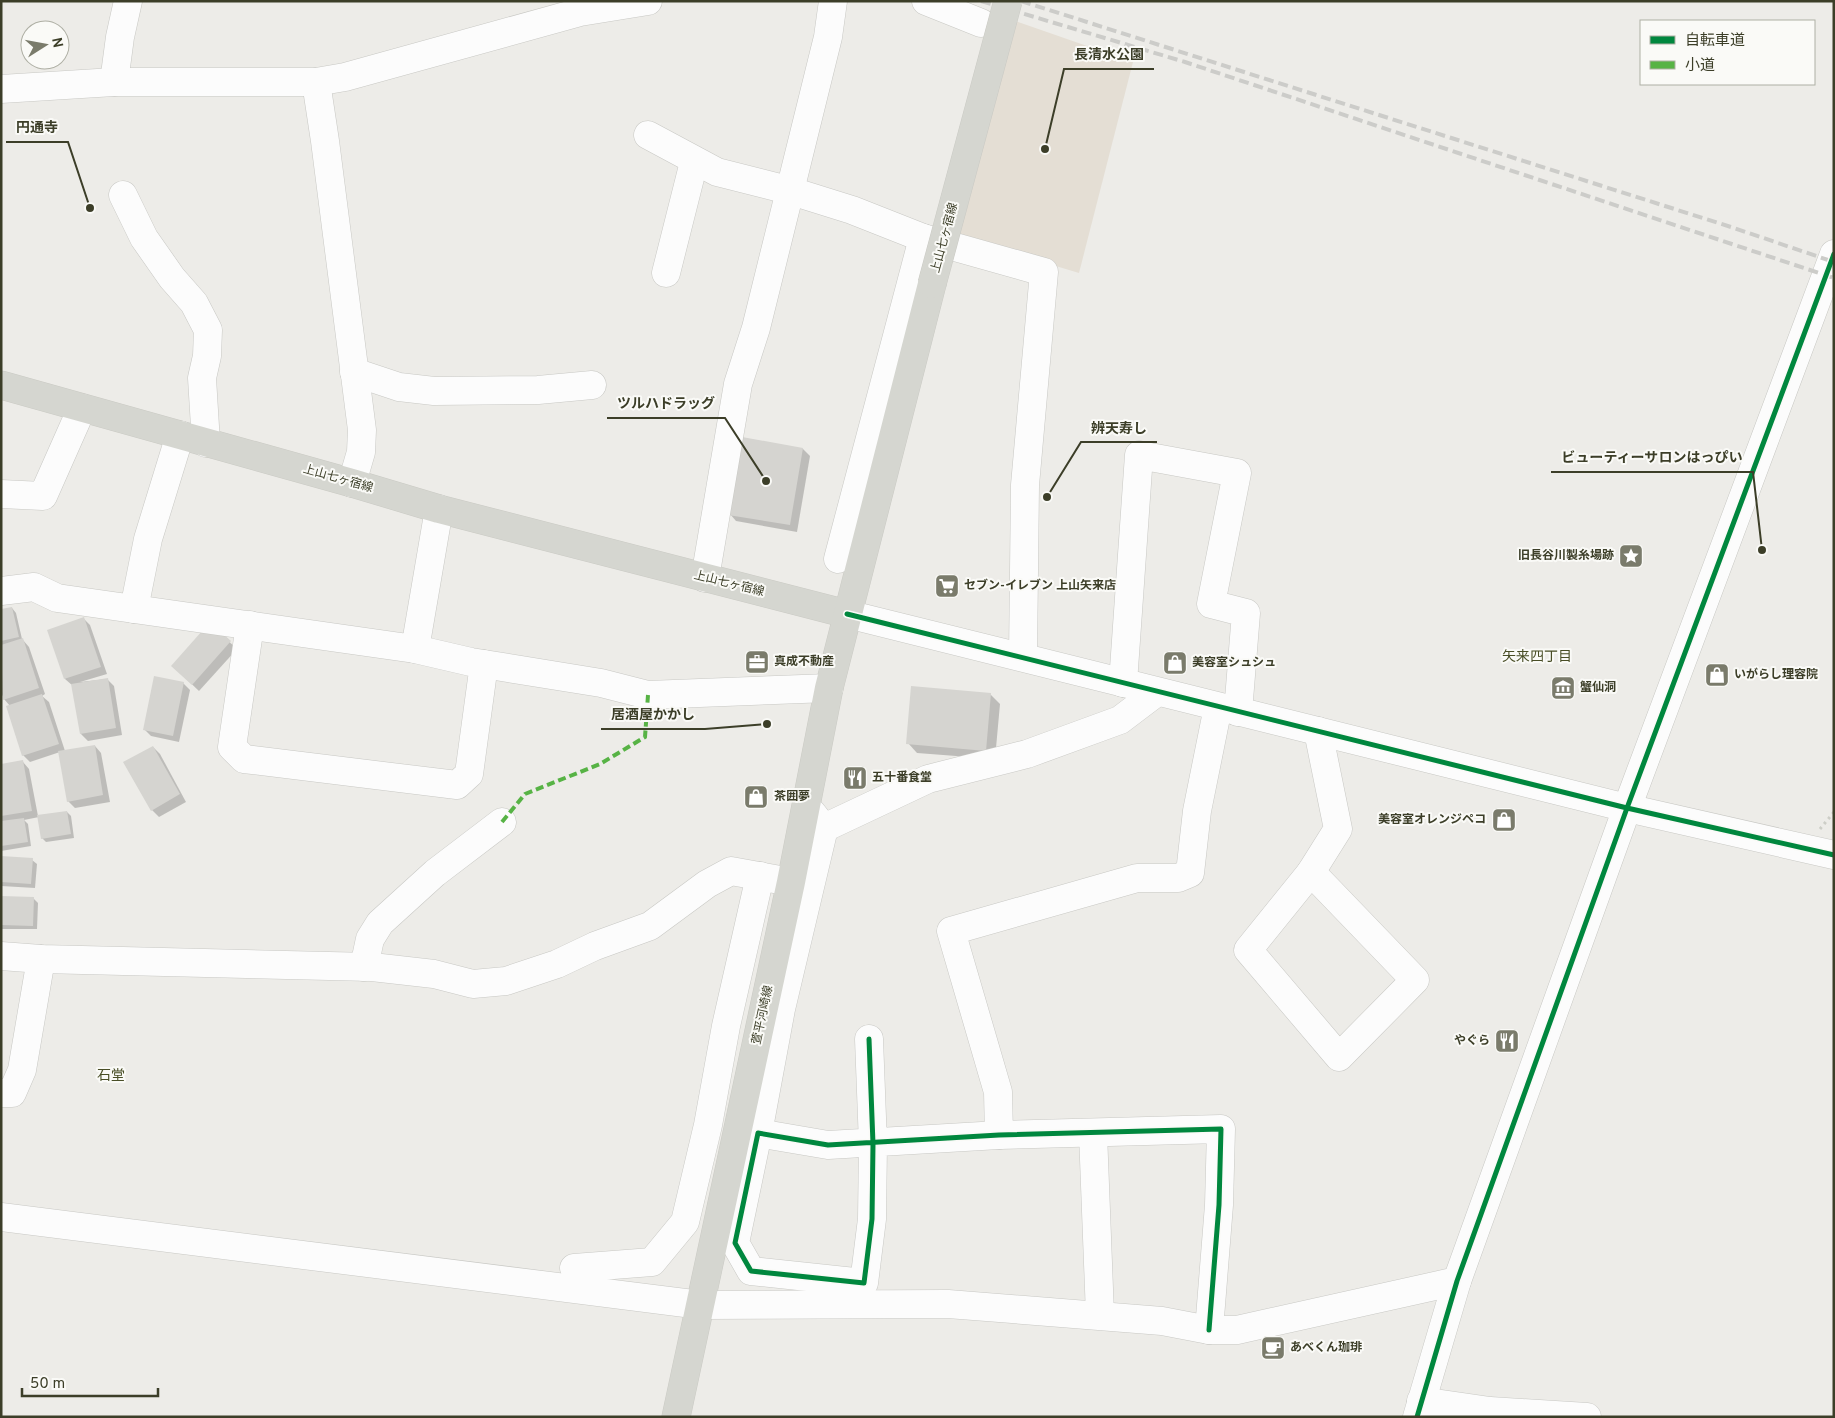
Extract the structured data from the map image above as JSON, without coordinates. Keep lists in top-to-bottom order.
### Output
{
  "streets": {
    "main road": ["上山七ヶ宿線", "萱平河崎線"]
  },
  "crossings": [
    ["上山七ヶ宿線", "萱平河崎線"]
  ],
  "districts": ["矢来四丁目", "石堂"],
  "places": {
    "other": [
      "長清水公園",
      "円通寺",
      "ツルハドラッグ",
      "辨天寿し",
      "ビューティーサロンはっぴい",
      "居酒屋かかし"
    ],
    "place": ["旧長谷川製糸場跡"],
    "supermarket": ["セブン-イレブン 上山矢来店"],
    "office": ["真成不動産"],
    "shop": [
      "美容室シュシュ",
      "いがらし理容院",
      "茶囲夢",
      "美容室オレンジペコ"
    ],
    "museum": ["蟹仙洞"],
    "restaurant": ["五十番食堂", "やぐら"],
    "cafe": ["あべくん珈琲"]
  },
  "legend": ["自転車道", "小道"],
  "scale_bar": "50 m",
  "north": "right"
}
